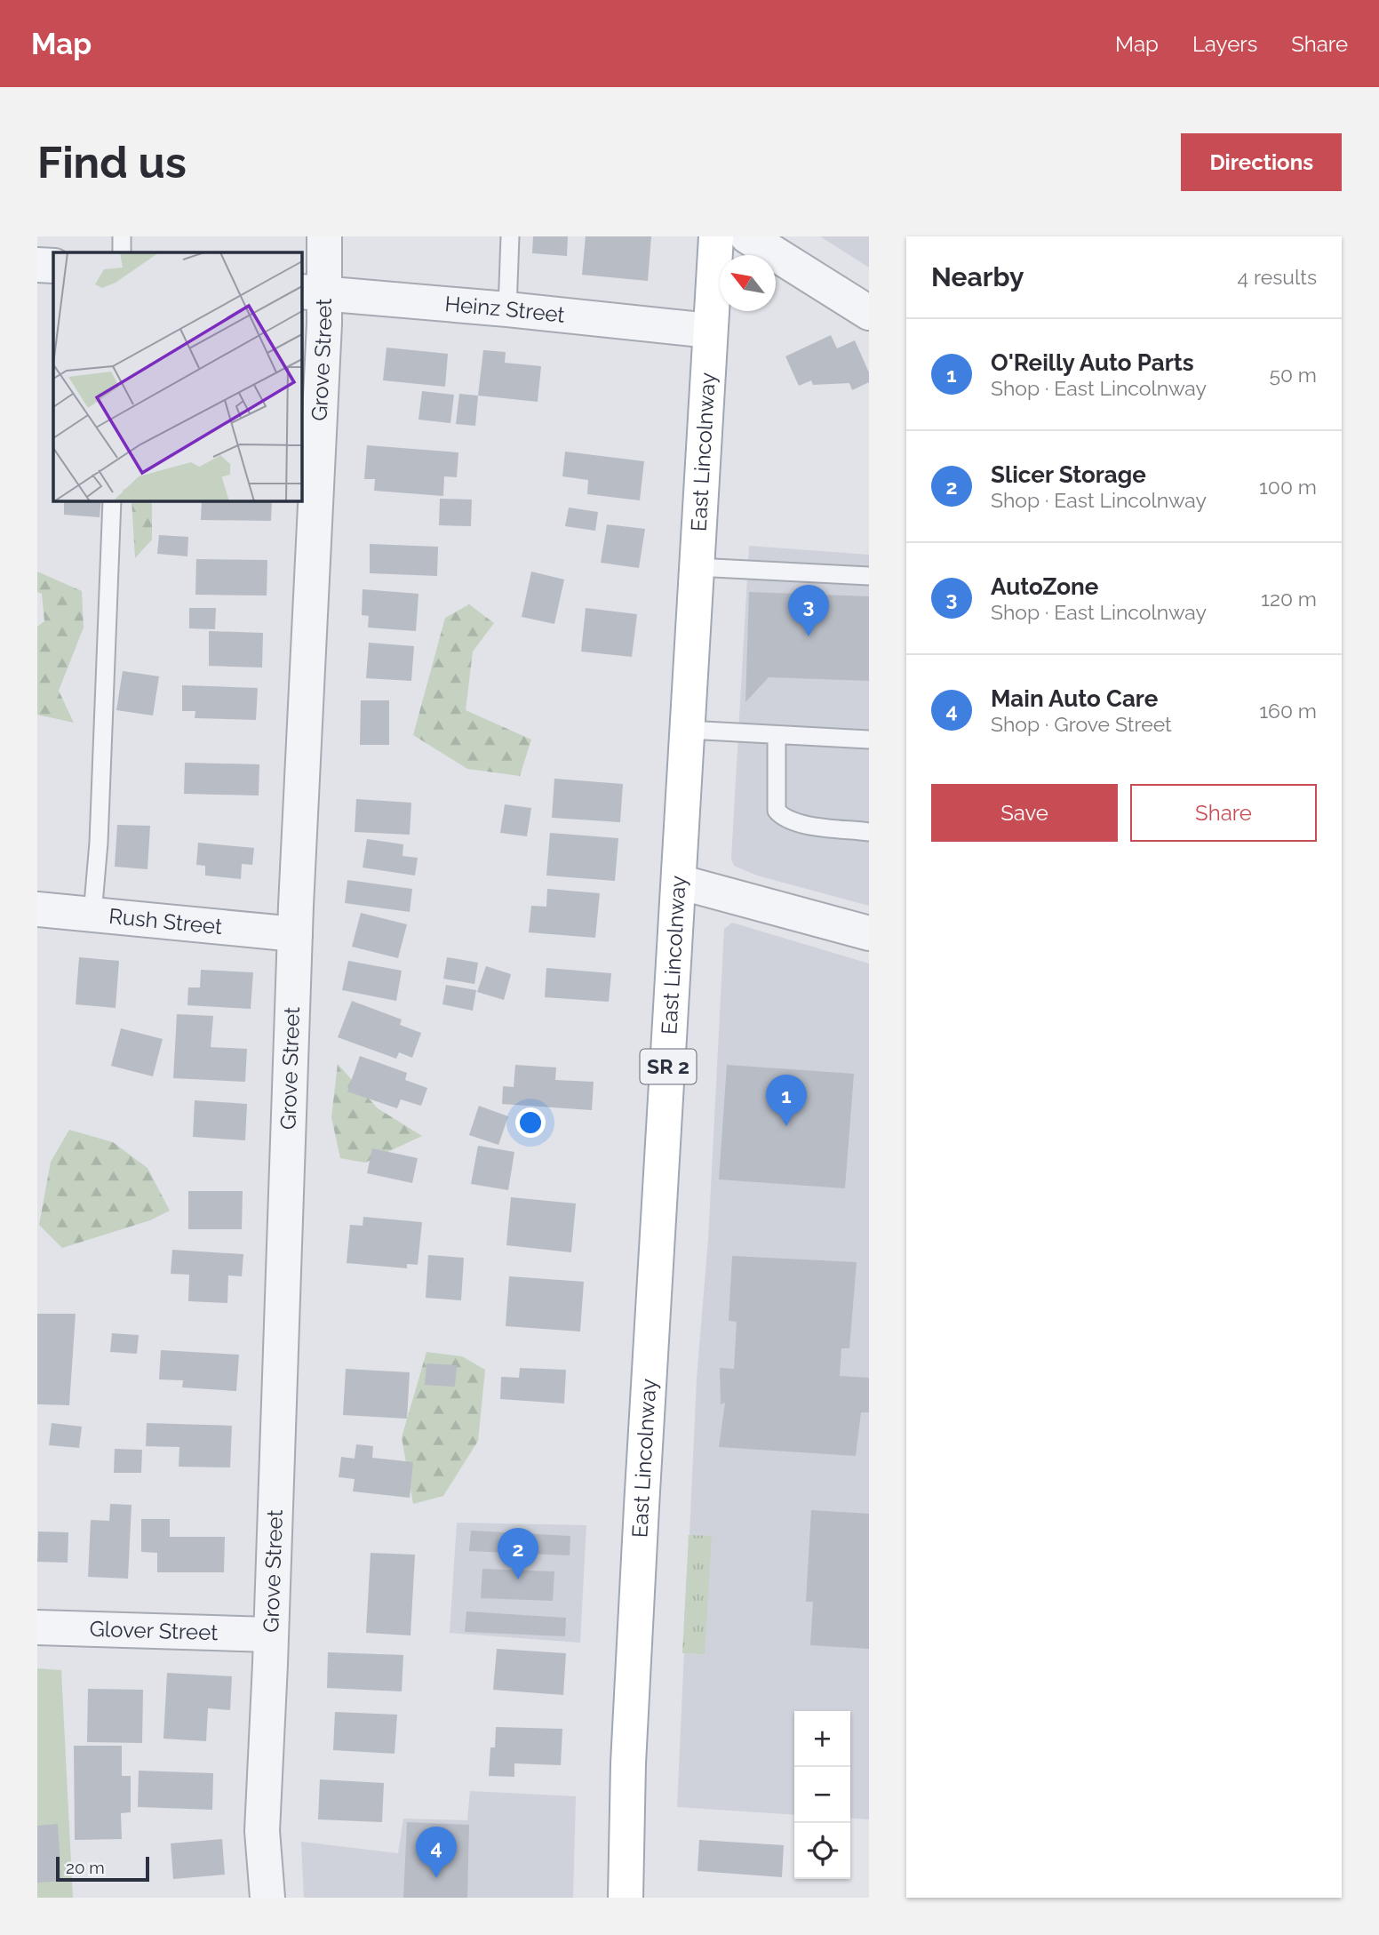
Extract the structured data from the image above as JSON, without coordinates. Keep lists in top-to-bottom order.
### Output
{
  "streets": {
    "main road": ["East Lincolnway", "SR 2"],
    "street": [
      "Heinz Street",
      "Grove Street",
      "Rush Street",
      "Glover Street"
    ]
  },
  "crossings": [
    ["Heinz Street", "Grove Street"],
    ["Heinz Street", "East Lincolnway"],
    ["Grove Street", "Rush Street"],
    ["Grove Street", "Glover Street"]
  ],
  "scale_bar": "20 m",
  "north": "top left",
  "page": {
    "header": "Map",
    "nav": ["Map", "Layers", "Share"],
    "buttons": [
      "Directions",
      ["Save", "Share"]
    ],
    "title": "Find us",
    "heading": ["Nearby", "4 results"],
    "list": [
      {
        "mark": "1",
        "name": "O'Reilly Auto Parts",
        "note": "Shop · East Lincolnway",
        "value": "50 m"
      },
      {
        "mark": "2",
        "name": "Slicer Storage",
        "note": "Shop · East Lincolnway",
        "value": "100 m"
      },
      {
        "mark": "3",
        "name": "AutoZone",
        "note": "Shop · East Lincolnway",
        "value": "120 m"
      },
      {
        "mark": "4",
        "name": "Main Auto Care",
        "note": "Shop · Grove Street",
        "value": "160 m"
      }
    ],
    "pins": [
      "3",
      "1",
      "2",
      "4"
    ],
    "map_buttons": ["+", "−"],
    "scale": "20 m"
  }
}
